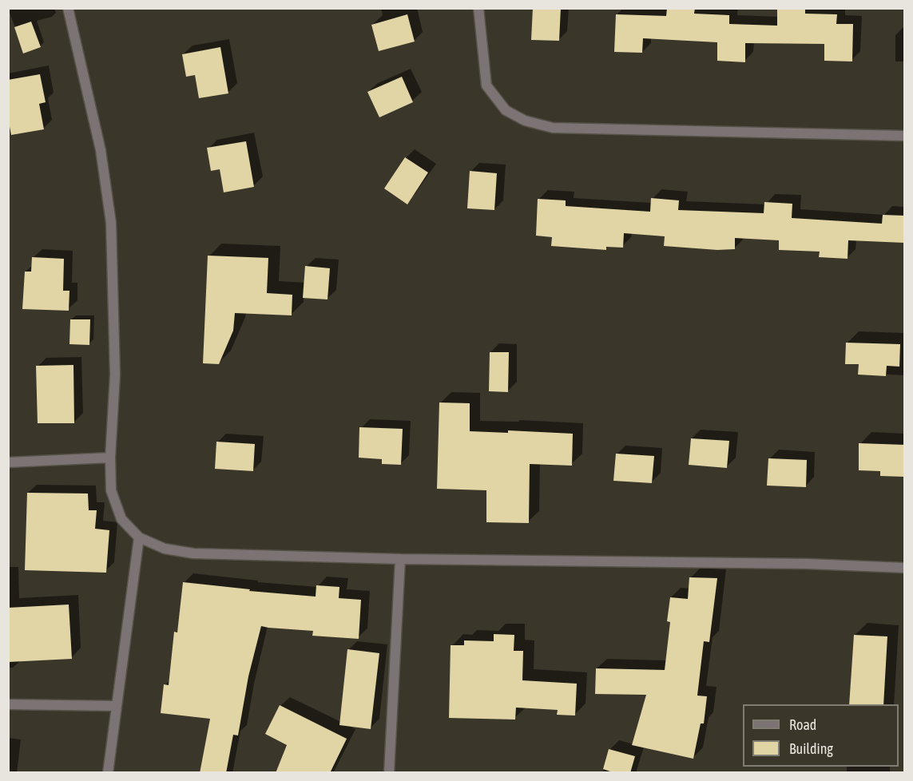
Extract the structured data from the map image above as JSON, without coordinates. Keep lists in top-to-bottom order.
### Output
{
  "legend": ["Road", "Building"]
}
